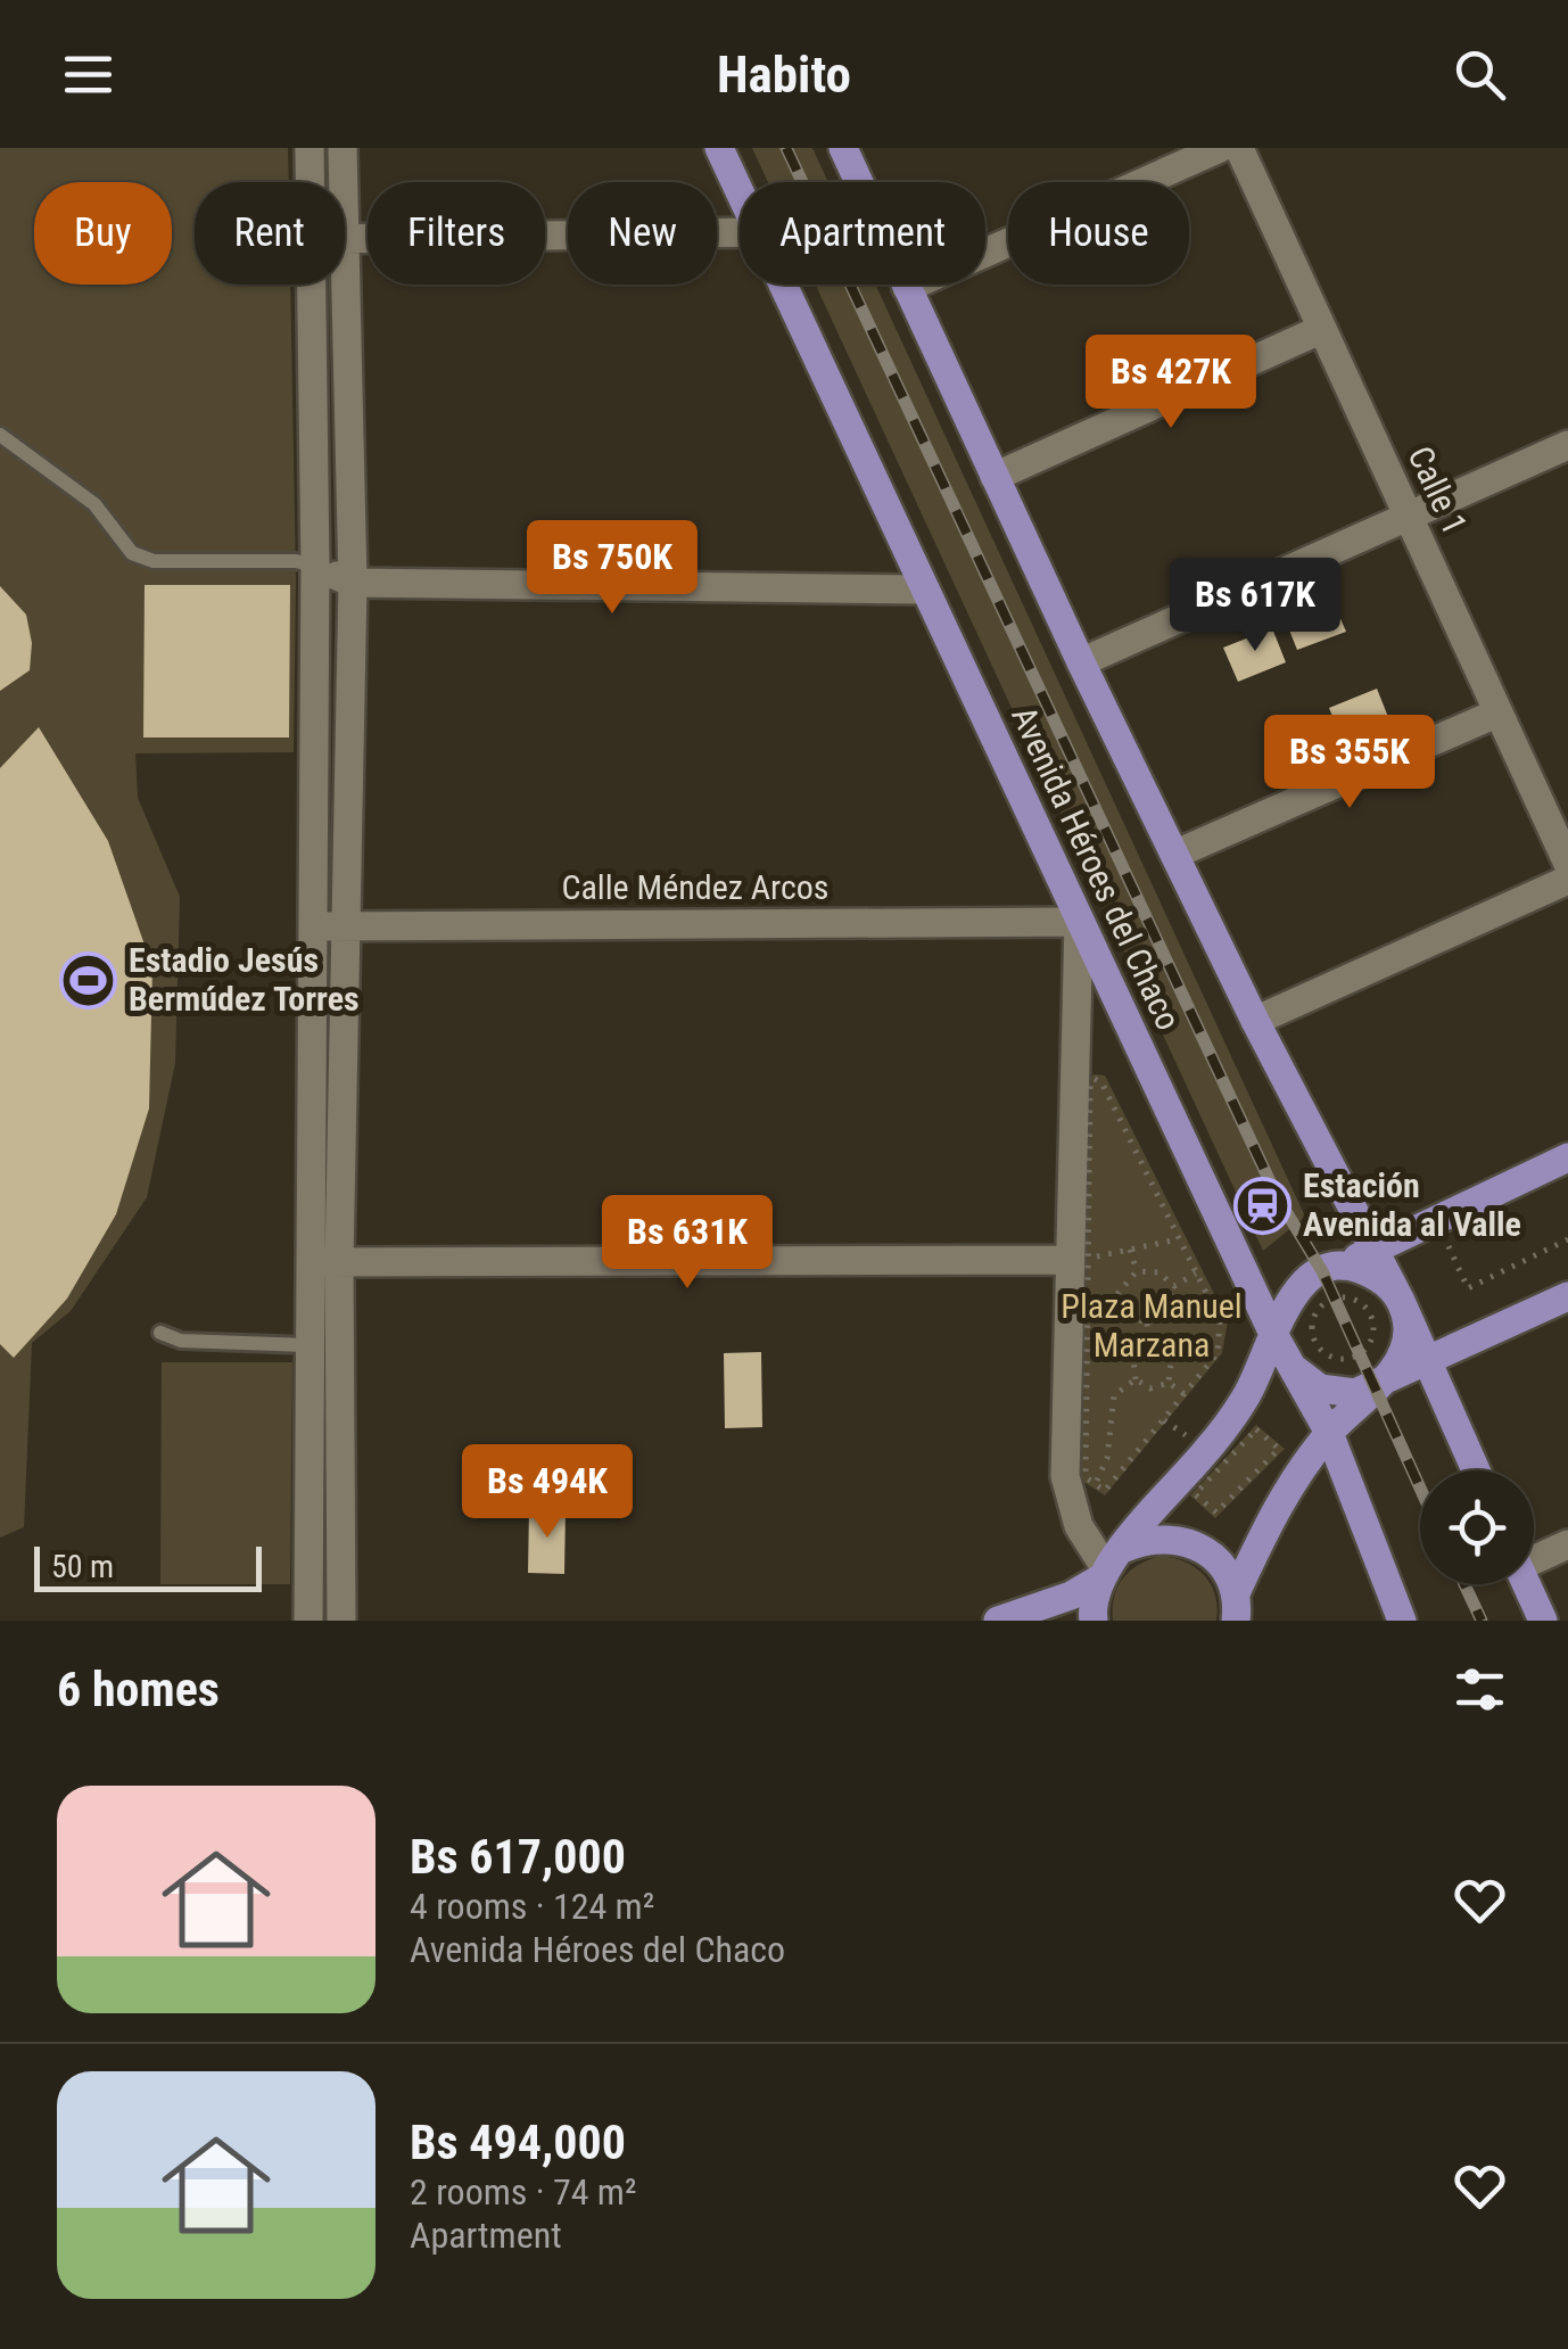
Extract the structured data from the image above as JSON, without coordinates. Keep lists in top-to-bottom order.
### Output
{
  "streets": {
    "main road": ["Avenida Héroes del Chaco"],
    "street": ["Calle 1", "Calle Méndez Arcos"]
  },
  "crossings": [
    ["Avenida Héroes del Chaco", "Calle Méndez Arcos"]
  ],
  "parks": ["Plaza Manuel Marzana"],
  "places": {
    "sports": ["Estadio Jesús Bermúdez Torres"],
    "station": ["Estación Avenida al Valle"]
  },
  "scale_bar": "50 m",
  "page": {
    "header": "Habito",
    "chip": [
      "Buy",
      "Rent",
      "Filters",
      "New",
      "Apartment",
      "House"
    ],
    "price": [
      "Bs 427K",
      "Bs 750K",
      "Bs 617K",
      "Bs 355K",
      "Bs 631K",
      "Bs 494K"
    ],
    "scale": "50 m",
    "heading": "6 homes",
    "list": [
      {
        "name": "Bs 617,000",
        "note": "4 rooms · 124 m² · Avenida Héroes del Chaco"
      },
      {
        "name": "Bs 494,000",
        "note": "2 rooms · 74 m² · Apartment"
      }
    ]
  }
}
